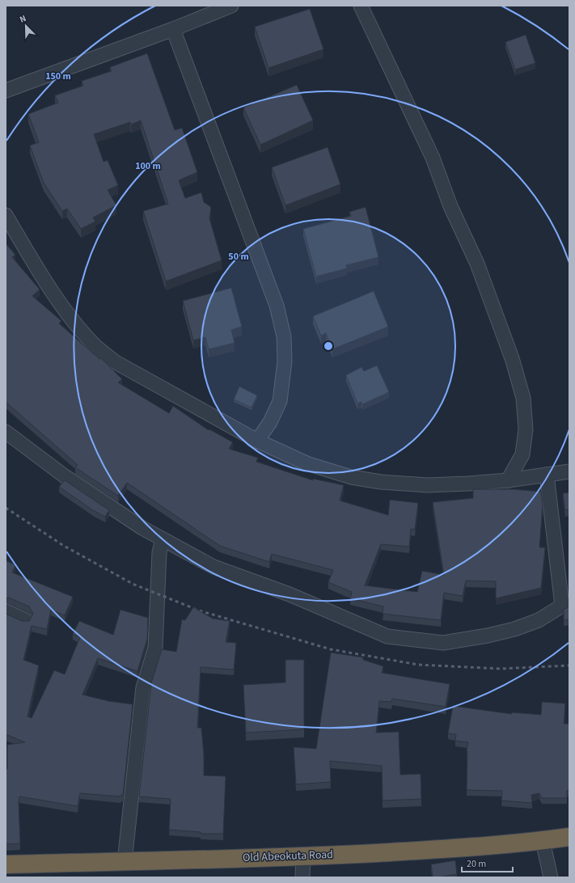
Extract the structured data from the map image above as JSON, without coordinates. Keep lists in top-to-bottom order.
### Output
{
  "streets": {
    "highway": ["Old Abeokuta Road"]
  },
  "scale_bar": "20 m",
  "north": "top left",
  "rings": ["150 m", "100 m", "50 m"]
}
